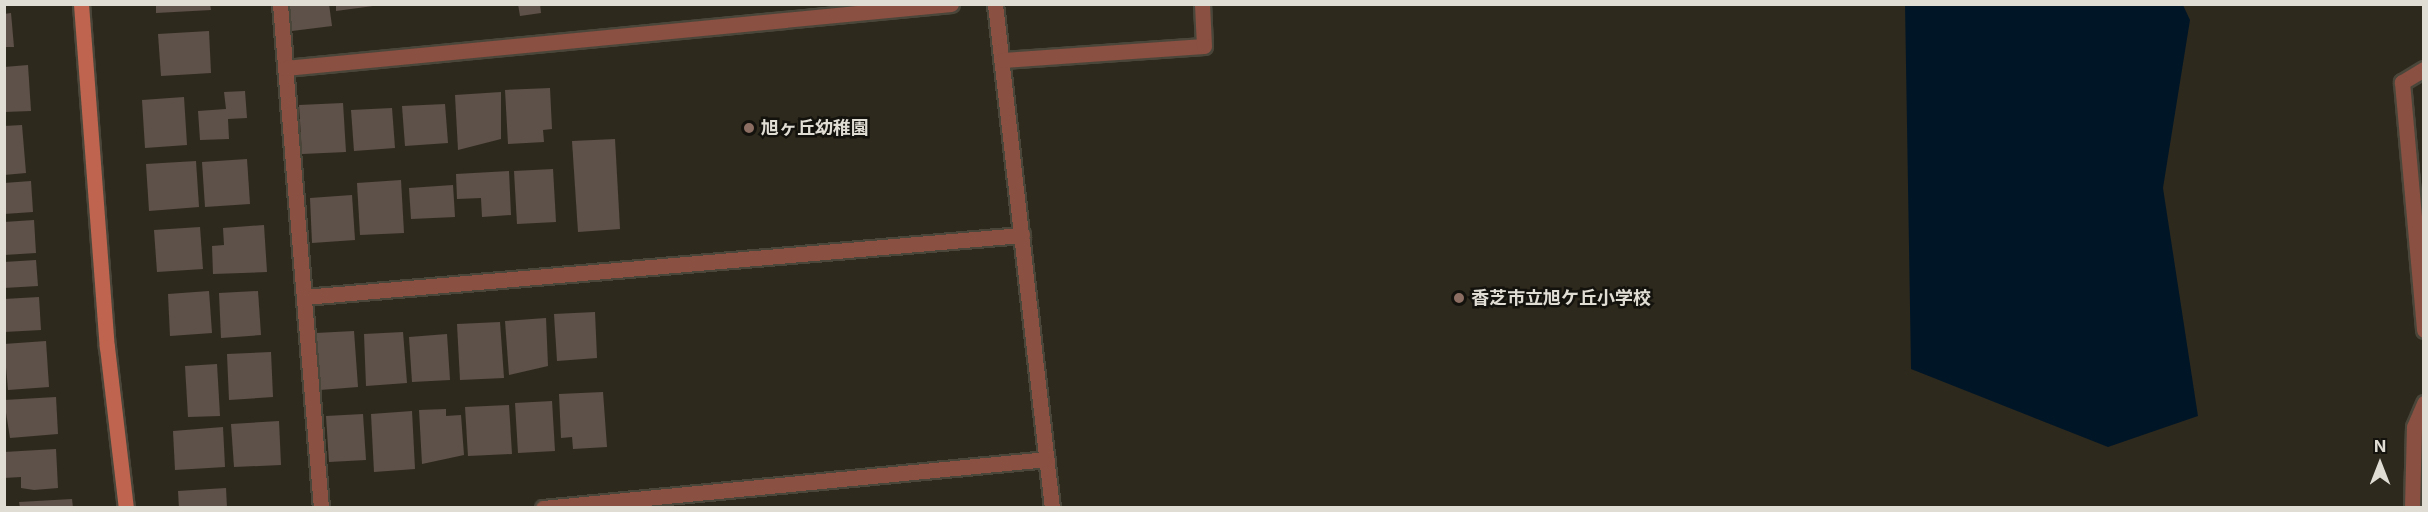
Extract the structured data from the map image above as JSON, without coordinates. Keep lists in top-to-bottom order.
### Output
{
  "places": ["旭ヶ丘幼稚園", "香芝市立旭ケ丘小学校"],
  "north": "top"
}
